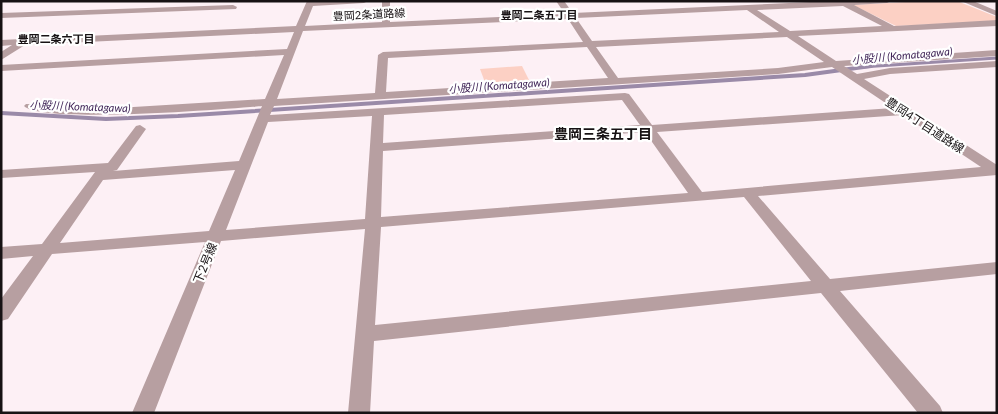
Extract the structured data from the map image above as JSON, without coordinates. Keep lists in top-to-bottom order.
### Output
{
  "streets": {
    "street": ["豊岡2条道路線", "豊岡4丁目道路線", "下2号線"]
  },
  "crossings": [
    ["豊岡2条道路線", "下2号線"]
  ],
  "districts": ["豊岡二条五丁目", "豊岡二条六丁目", "豊岡三条五丁目"],
  "water": ["小股川 (Komatagawa)"]
}
